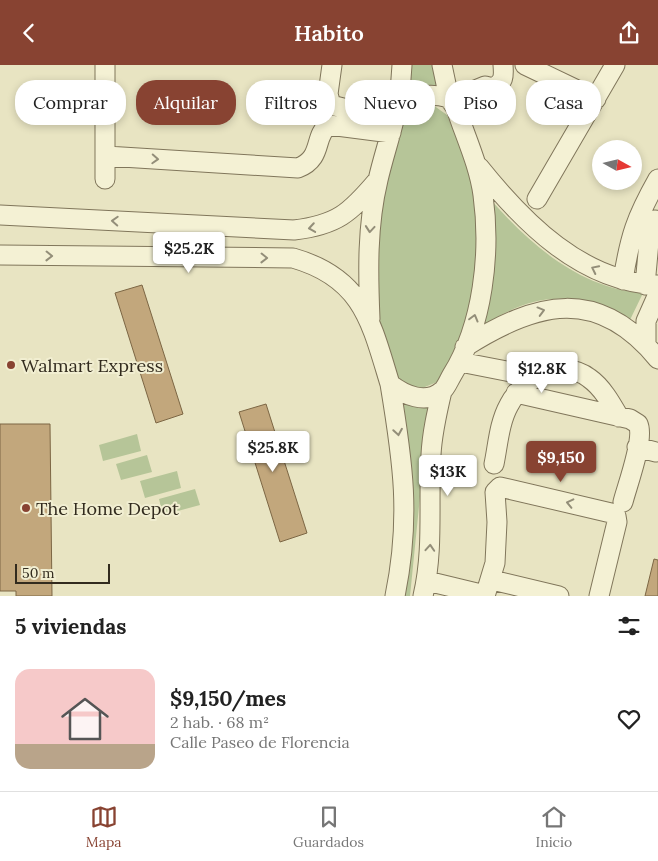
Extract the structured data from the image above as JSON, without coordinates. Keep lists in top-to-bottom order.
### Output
{
  "places": ["Walmart Express", "The Home Depot"],
  "scale_bar": "50 m",
  "north": "right",
  "page": {
    "header": "Habito",
    "chip": [
      "Comprar",
      "Alquilar",
      "Filtros",
      "Nuevo",
      "Piso",
      "Casa"
    ],
    "price": [
      "$25.2K",
      "$12.8K",
      "$25.8K",
      "$9,150",
      "$13K"
    ],
    "scale": "50 m",
    "heading": "5 viviendas",
    "list": [
      {
        "name": "$9,150/mes",
        "note": "2 hab. · 68 m² · Calle Paseo de Florencia"
      }
    ],
    "tabs": ["Mapa", "Guardados", "Inicio"]
  }
}
